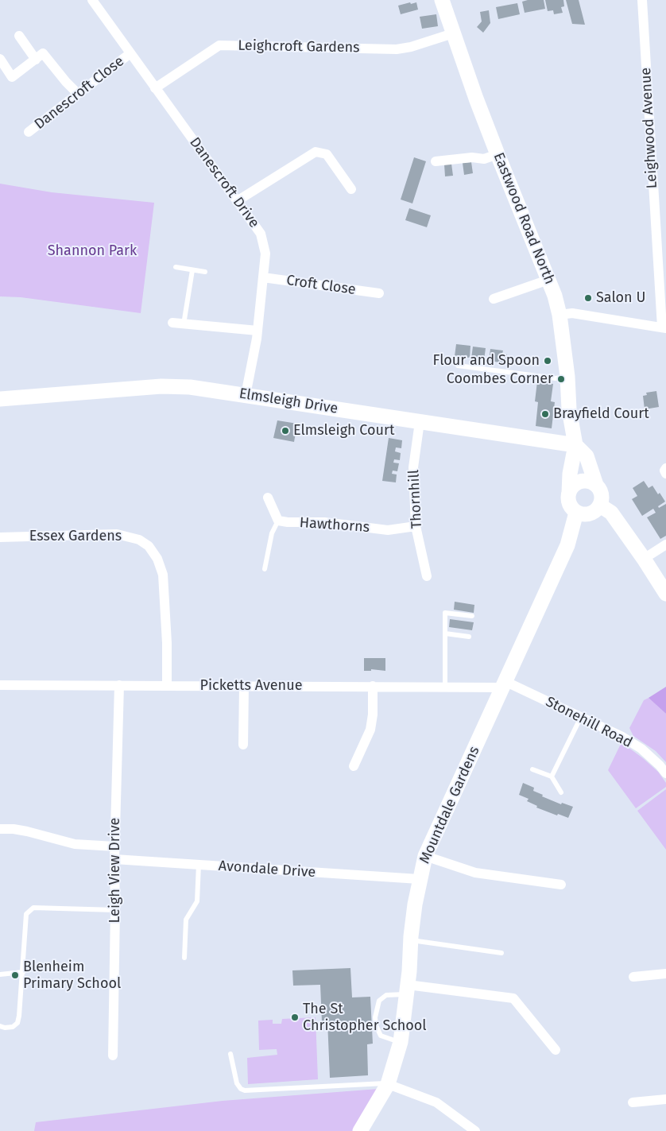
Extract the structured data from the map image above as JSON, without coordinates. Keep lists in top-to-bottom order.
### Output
{
  "streets": {
    "street": [
      "Leighcroft Gardens",
      "Danescroft Close",
      "Leighwood Avenue",
      "Danescroft Drive",
      "Eastwood Road North",
      "Croft Close",
      "Elmsleigh Drive",
      "Thornhill",
      "Hawthorns",
      "Essex Gardens",
      "Picketts Avenue",
      "Stonehill Road",
      "Mountdale Gardens",
      "Avondale Drive",
      "Leigh View Drive"
    ]
  },
  "crossings": [
    ["Leighcroft Gardens", "Danescroft Drive"],
    ["Leighcroft Gardens", "Eastwood Road North"],
    ["Danescroft Close", "Danescroft Drive"],
    ["Danescroft Drive", "Croft Close"],
    ["Danescroft Drive", "Elmsleigh Drive"],
    ["Eastwood Road North", "Elmsleigh Drive"],
    ["Eastwood Road North", "Mountdale Gardens"],
    ["Elmsleigh Drive", "Thornhill"],
    ["Thornhill", "Hawthorns"],
    ["Essex Gardens", "Picketts Avenue"],
    ["Picketts Avenue", "Stonehill Road"],
    ["Picketts Avenue", "Mountdale Gardens"],
    ["Picketts Avenue", "Leigh View Drive"],
    ["Stonehill Road", "Mountdale Gardens"],
    ["Mountdale Gardens", "Avondale Drive"],
    ["Avondale Drive", "Leigh View Drive"]
  ],
  "parks": ["Shannon Park"],
  "places": [
    "Salon U",
    "Flour and Spoon",
    "Coombes Corner",
    "Brayfield Court",
    "Elmsleigh Court",
    "Blenheim Primary School",
    "The St Christopher School"
  ]
}
